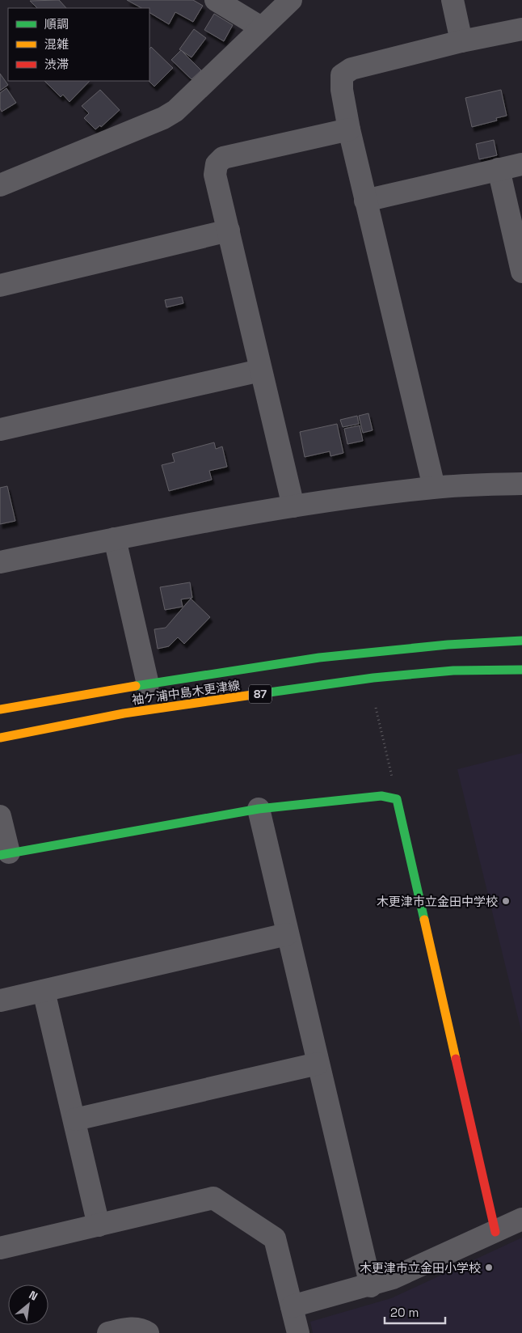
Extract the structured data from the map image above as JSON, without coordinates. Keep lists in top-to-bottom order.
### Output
{
  "streets": {
    "main road": ["袖ケ浦中島木更津線", "87"]
  },
  "places": ["木更津市立金田中学校", "木更津市立金田小学校"],
  "legend": ["順調", "混雑", "渋滞"],
  "scale_bar": "20 m",
  "north": "top right"
}
